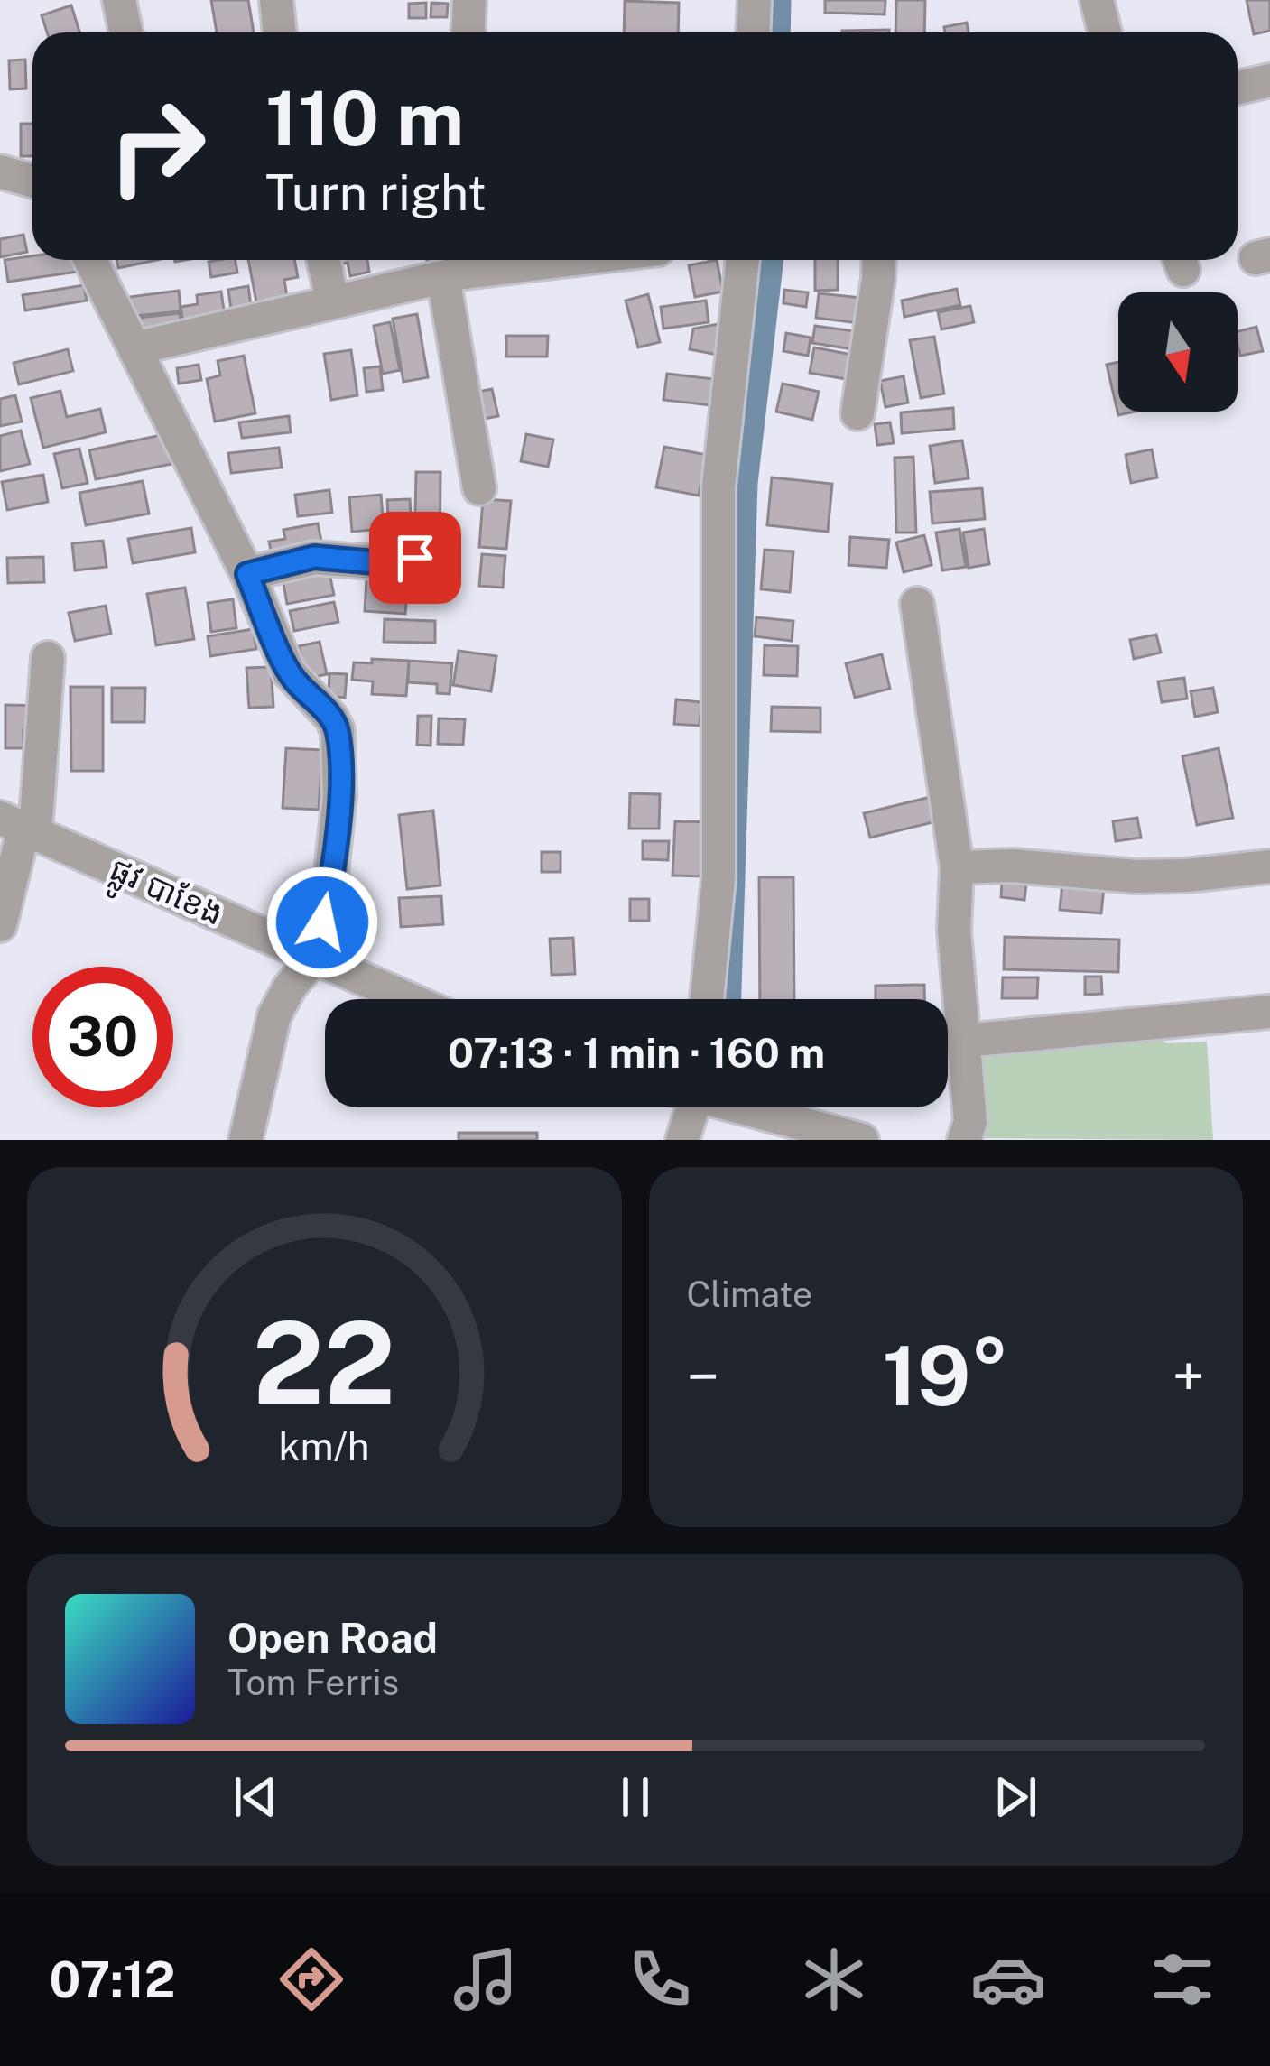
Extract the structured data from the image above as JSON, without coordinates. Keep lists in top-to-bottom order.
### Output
{
  "streets": {
    "street": ["ផ្លូវ បាខែង"]
  },
  "north": "bottom",
  "page": {
    "turn": ["110 m", "Turn right"],
    "limit": "30",
    "trip": "07:13 · 1 min · 160 m",
    "tile": "Climate",
    "heat": ["−", "19°", "+"],
    "song": ["Open Road", "Tom Ferris"],
    "tabs": "07:12",
    "gauge": ["22", "km/h"]
  }
}
